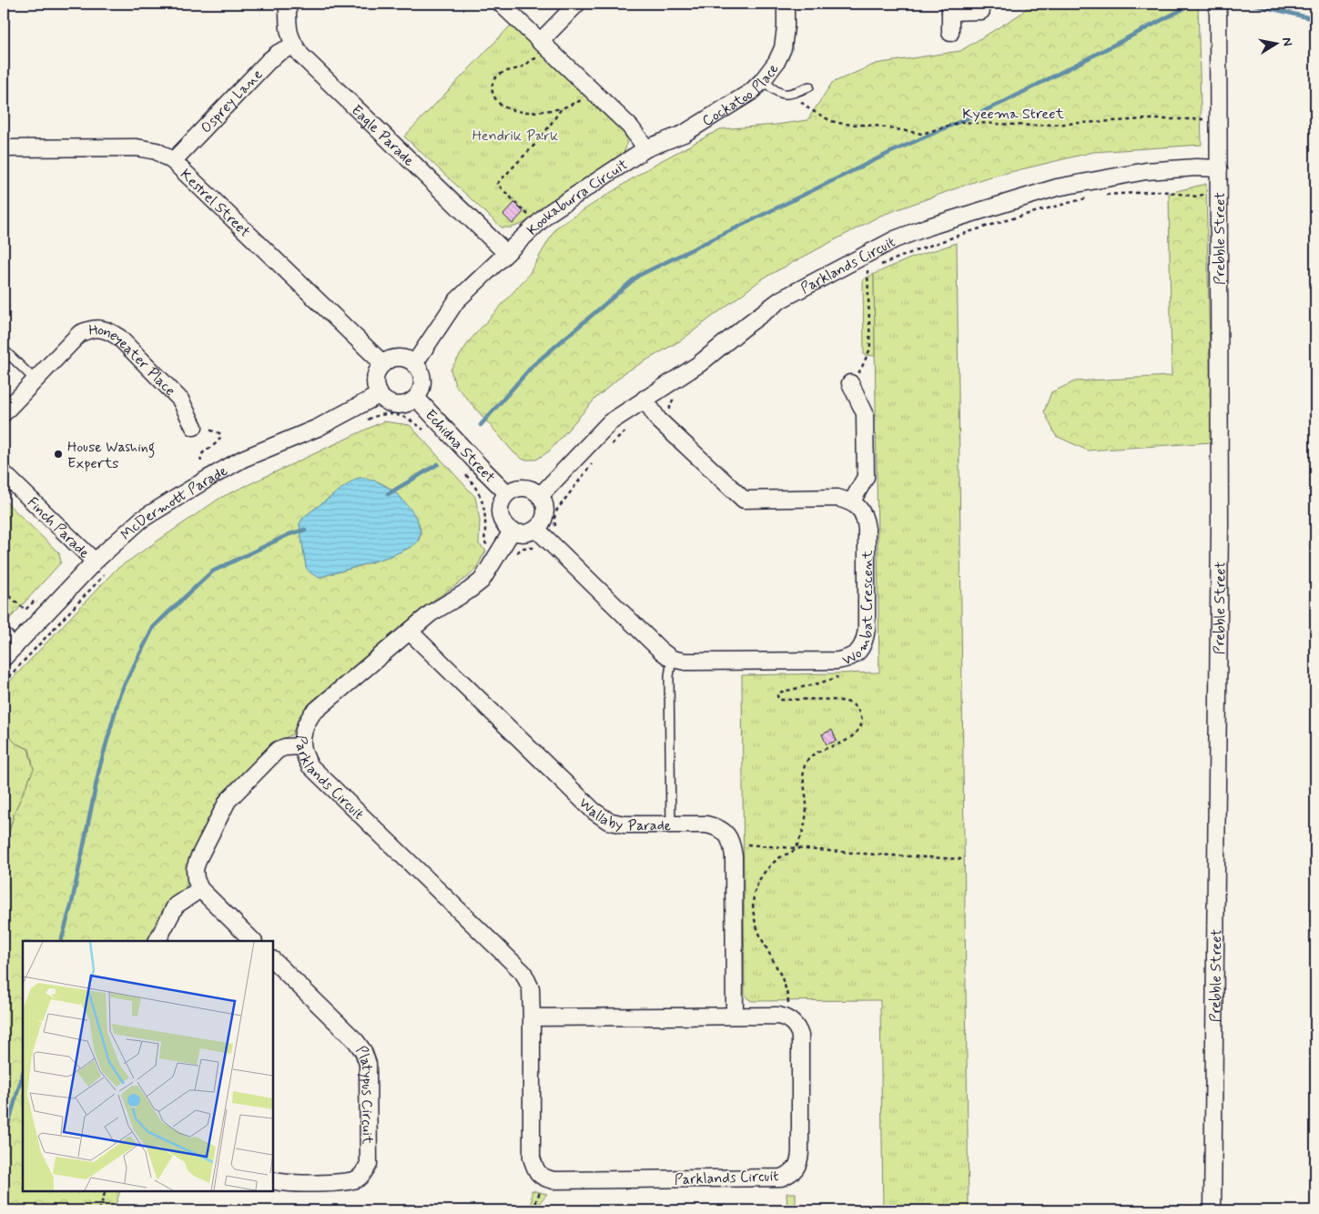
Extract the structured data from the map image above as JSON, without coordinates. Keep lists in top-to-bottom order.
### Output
{
  "streets": {
    "street": [
      "Cockatoo Place",
      "Osprey Lane",
      "Eagle Parade",
      "Kookaburra Circuit",
      "Kestrel Street",
      "Prebble Street",
      "Parklands Circuit",
      "Honeyeater Place",
      "Echidna Street",
      "McDermott Parade",
      "Finch Parade",
      "Wombat Crescent",
      "Wallaby Parade",
      "Platypus Circuit"
    ],
    "path": ["Kyeema Street"]
  },
  "crossings": [
    ["Cockatoo Place", "Kookaburra Circuit"],
    ["Osprey Lane", "Eagle Parade"],
    ["Osprey Lane", "Kestrel Street"],
    ["Kyeema Street", "Prebble Street"],
    ["Eagle Parade", "Kookaburra Circuit"],
    ["Kookaburra Circuit", "Kestrel Street"],
    ["Kookaburra Circuit", "Echidna Street"],
    ["Kookaburra Circuit", "McDermott Parade"],
    ["Kestrel Street", "Echidna Street"],
    ["Kestrel Street", "McDermott Parade"],
    ["Prebble Street", "Parklands Circuit"],
    ["Parklands Circuit", "Echidna Street"],
    ["Parklands Circuit", "Wallaby Parade"],
    ["Echidna Street", "McDermott Parade"],
    ["McDermott Parade", "Finch Parade"]
  ],
  "parks": ["Hendrik Park"],
  "places": ["House Washing Experts"],
  "north": "right"
}
